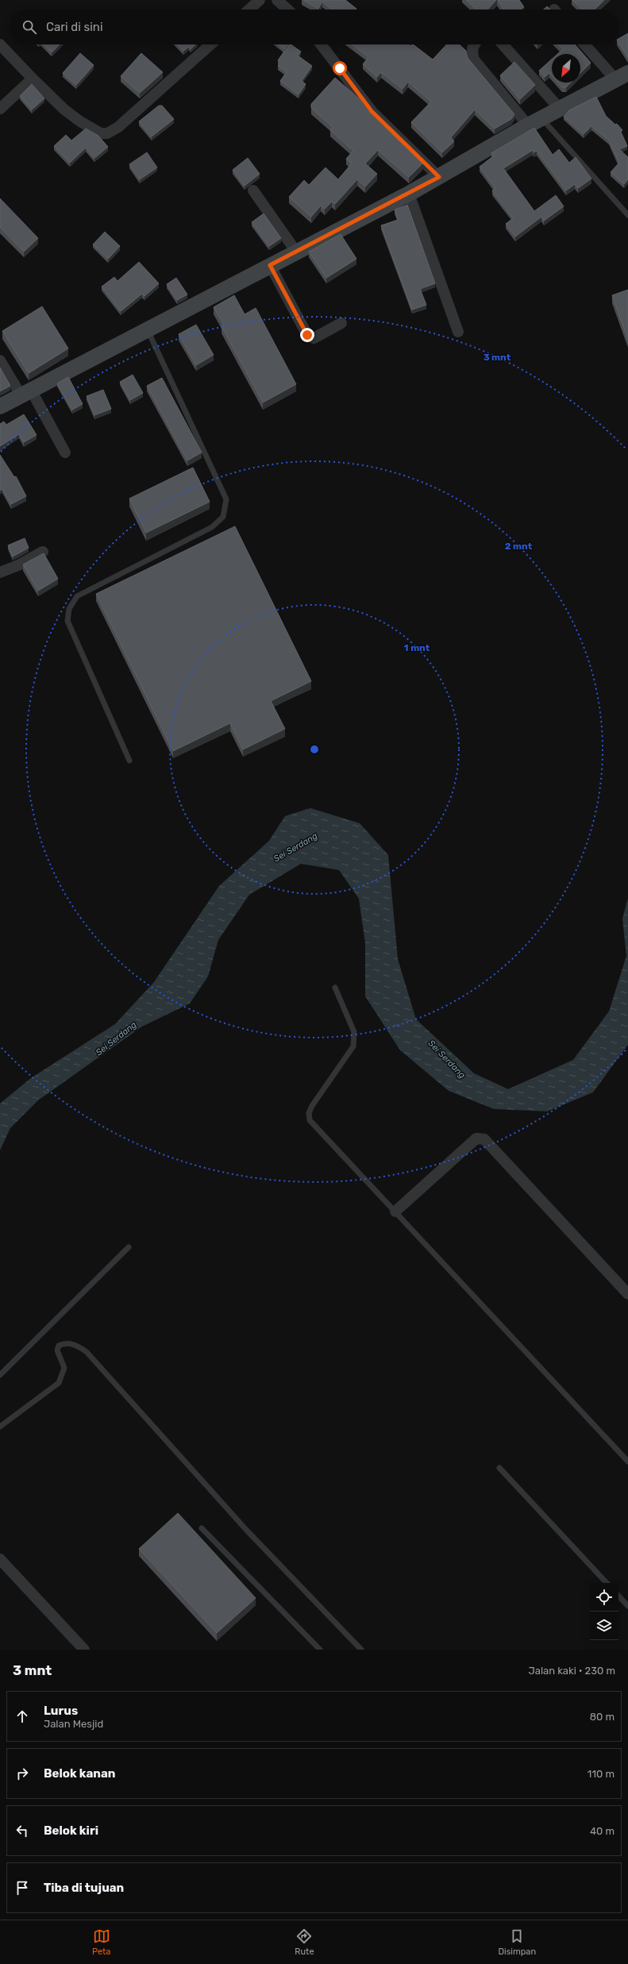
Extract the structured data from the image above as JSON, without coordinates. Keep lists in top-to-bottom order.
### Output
{
  "water": ["Sei Serdang"],
  "north": "bottom left",
  "page": {
    "search": "Cari di sini",
    "heading": ["3 mnt", "Jalan kaki · 230 m"],
    "list": [
      ["Lurus", "Jalan Mesjid", "80 m"],
      ["Belok kanan", "110 m"],
      ["Belok kiri", "40 m"],
      "Tiba di tujuan"
    ],
    "nav": ["Peta", "Rute", "Disimpan"]
  },
  "rings": ["3 mnt", "2 mnt", "1 mnt"]
}
